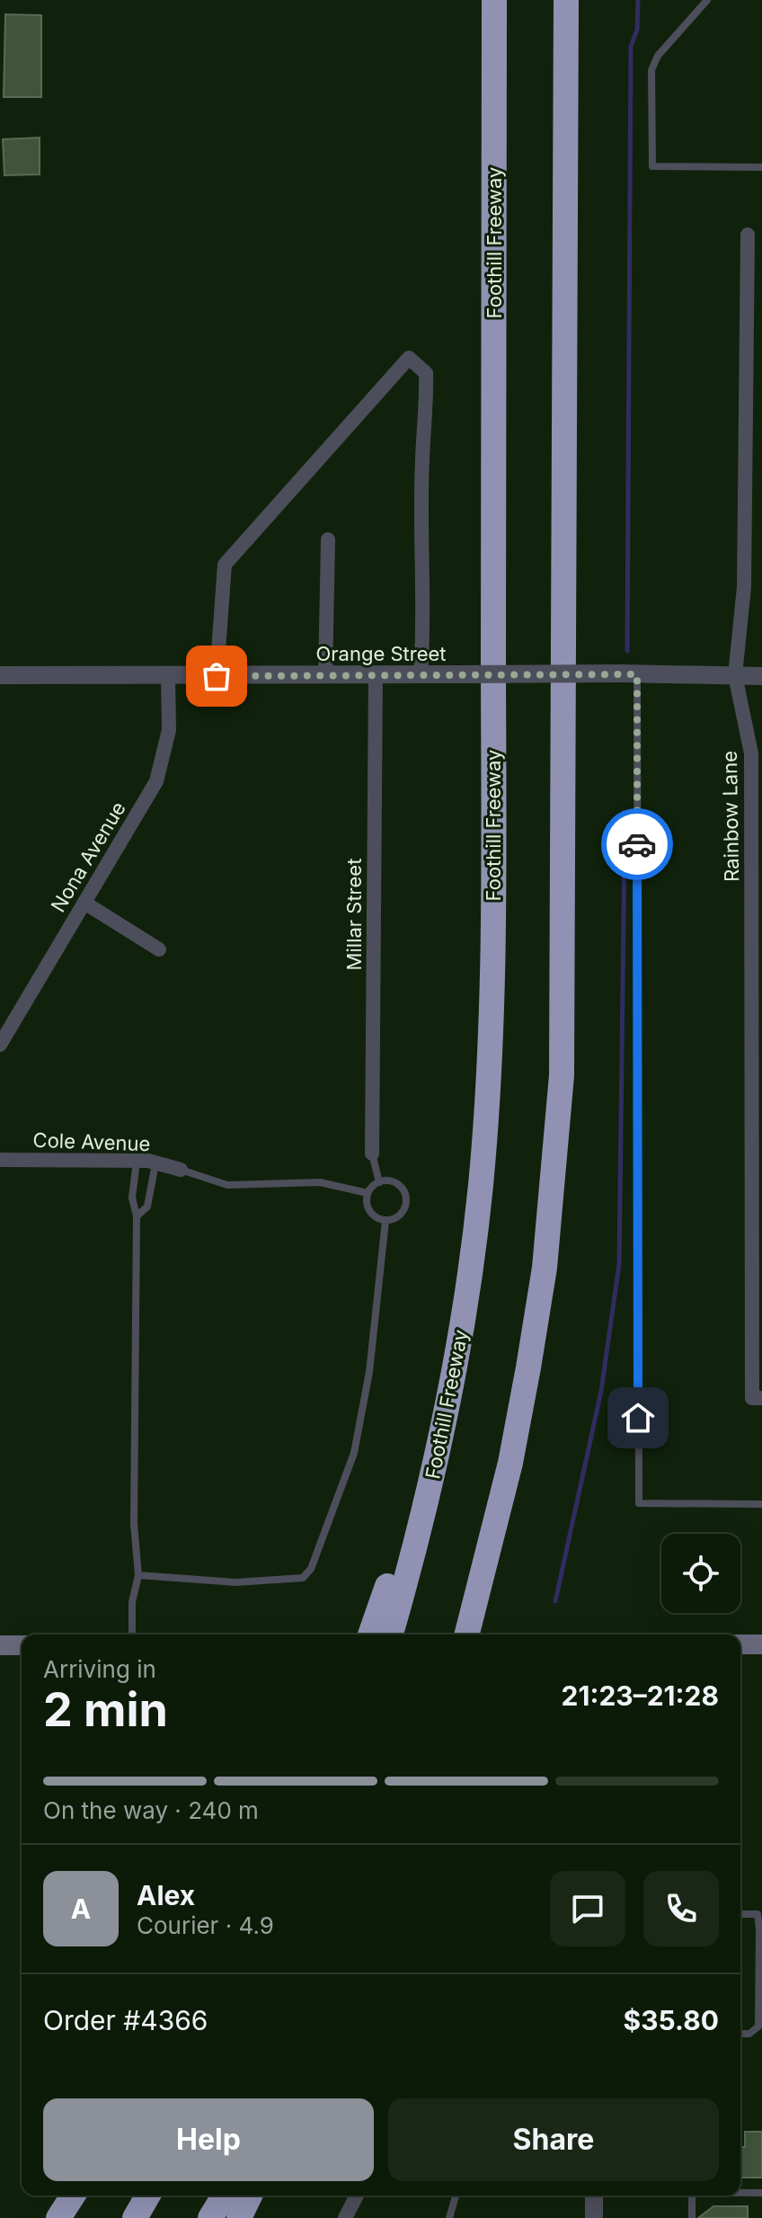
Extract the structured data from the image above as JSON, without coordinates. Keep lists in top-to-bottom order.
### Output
{
  "streets": {
    "highway": ["Foothill Freeway"],
    "street": [
      "Orange Street",
      "Rainbow Lane",
      "Nona Avenue",
      "Millar Street",
      "Cole Avenue"
    ]
  },
  "crossings": [
    ["Orange Street", "Rainbow Lane"],
    ["Orange Street", "Nona Avenue"],
    ["Orange Street", "Millar Street"]
  ],
  "page": {
    "heading": ["2 min", "Arriving in", "21:23–21:28"],
    "panel": [
      "Alex",
      "Courier · 4.9",
      "Order #4366",
      "$35.80"
    ],
    "bar": "On the way · 240 m",
    "round": "A",
    "buttons": ["Help", "Share"]
  }
}
